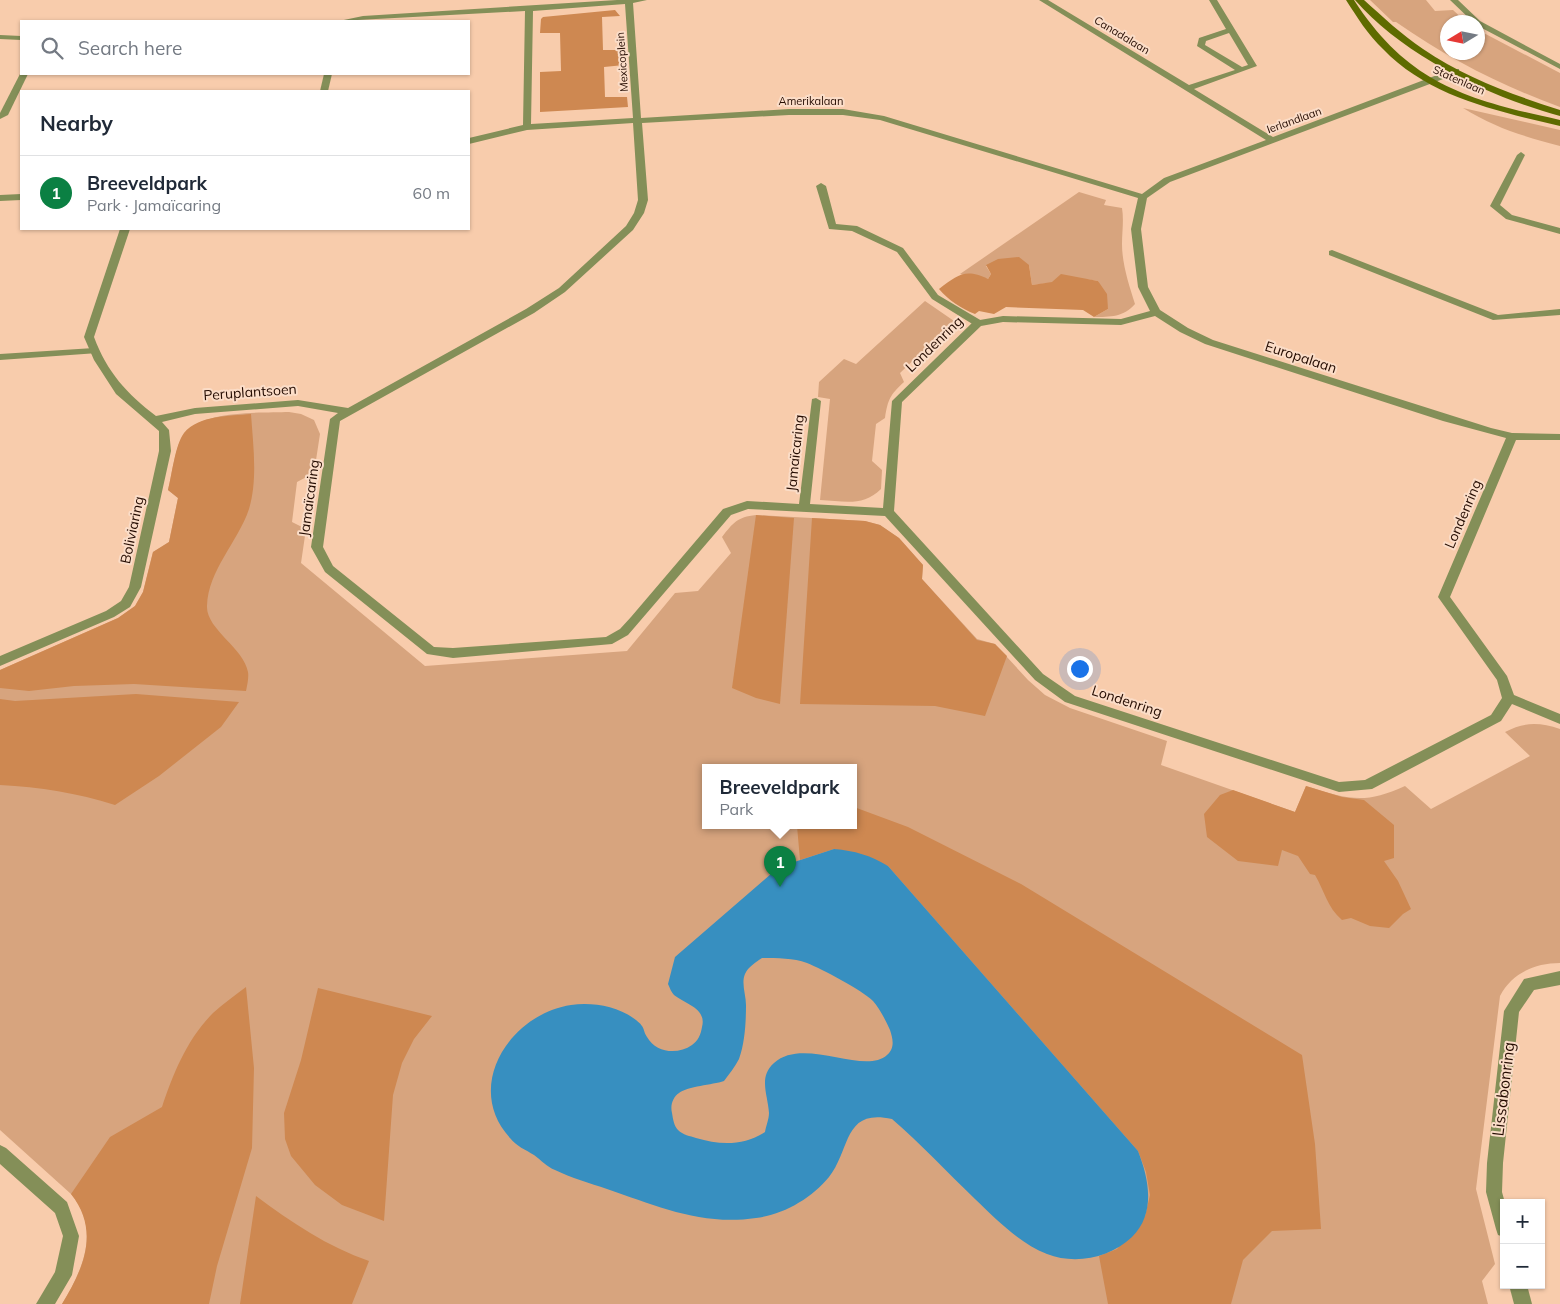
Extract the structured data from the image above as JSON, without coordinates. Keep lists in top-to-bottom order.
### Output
{
  "streets": {
    "main road": ["Statenlaan"],
    "street": [
      "Canadalaan",
      "Mexicoplein",
      "Amerikalaan",
      "Ierlandlaan",
      "Londenring",
      "Europalaan",
      "Peruplantsoen",
      "Jamaïcaring",
      "Boliviaring",
      "Lissabonring"
    ]
  },
  "crossings": [
    ["Canadalaan", "Ierlandlaan"],
    ["Mexicoplein", "Amerikalaan"],
    ["Mexicoplein", "Jamaïcaring"],
    ["Statenlaan", "Ierlandlaan"],
    ["Amerikalaan", "Ierlandlaan"],
    ["Amerikalaan", "Europalaan"],
    ["Amerikalaan", "Jamaïcaring"],
    ["Ierlandlaan", "Europalaan"],
    ["Londenring", "Europalaan"],
    ["Londenring", "Jamaïcaring"],
    ["Peruplantsoen", "Jamaïcaring"],
    ["Peruplantsoen", "Boliviaring"]
  ],
  "north": "left",
  "page": {
    "search": "Search here",
    "heading": "Nearby",
    "list": [
      {
        "mark": "1",
        "name": "Breeveldpark",
        "note": "Park · Jamaïcaring",
        "value": "60 m"
      }
    ],
    "popup": ["Breeveldpark", "Park"],
    "pins": "1",
    "map_buttons": ["+", "−"]
  }
}
